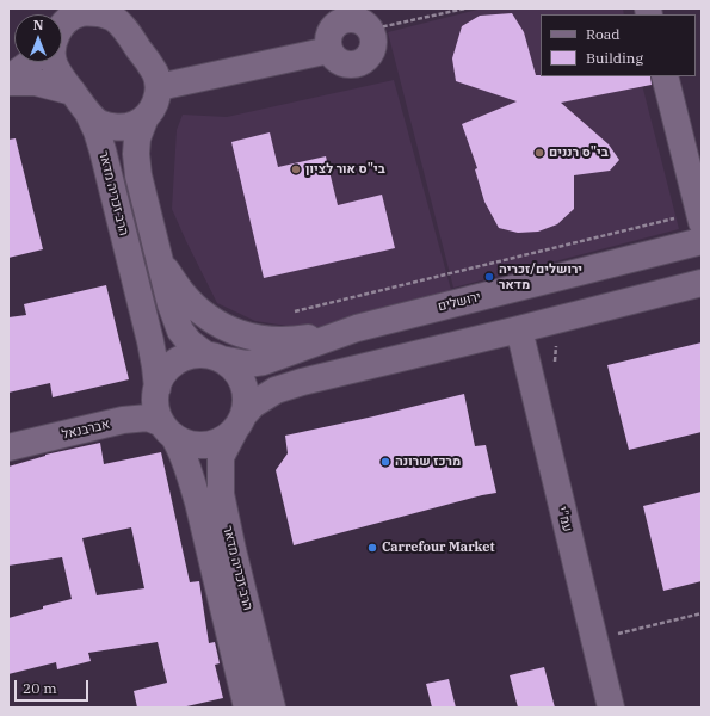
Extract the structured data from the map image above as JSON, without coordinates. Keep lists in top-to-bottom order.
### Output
{
  "streets": {
    "street": [
      "הרב זכריה מדאר",
      "ירושלים",
      "אברבנאל",
      "עמ\"י"
    ]
  },
  "crossings": [
    ["הרב זכריה מדאר", "ירושלים"],
    ["הרב זכריה מדאר", "אברבנאל"],
    ["ירושלים", "אברבנאל"]
  ],
  "places": [
    "בי\"ס רננים",
    "בי\"ס אור לציון",
    "ירושלים/זכריה מדאר",
    "מרכז שרונה",
    "Carrefour Market"
  ],
  "legend": ["Road", "Building"],
  "scale_bar": "20 m",
  "north": "top"
}
